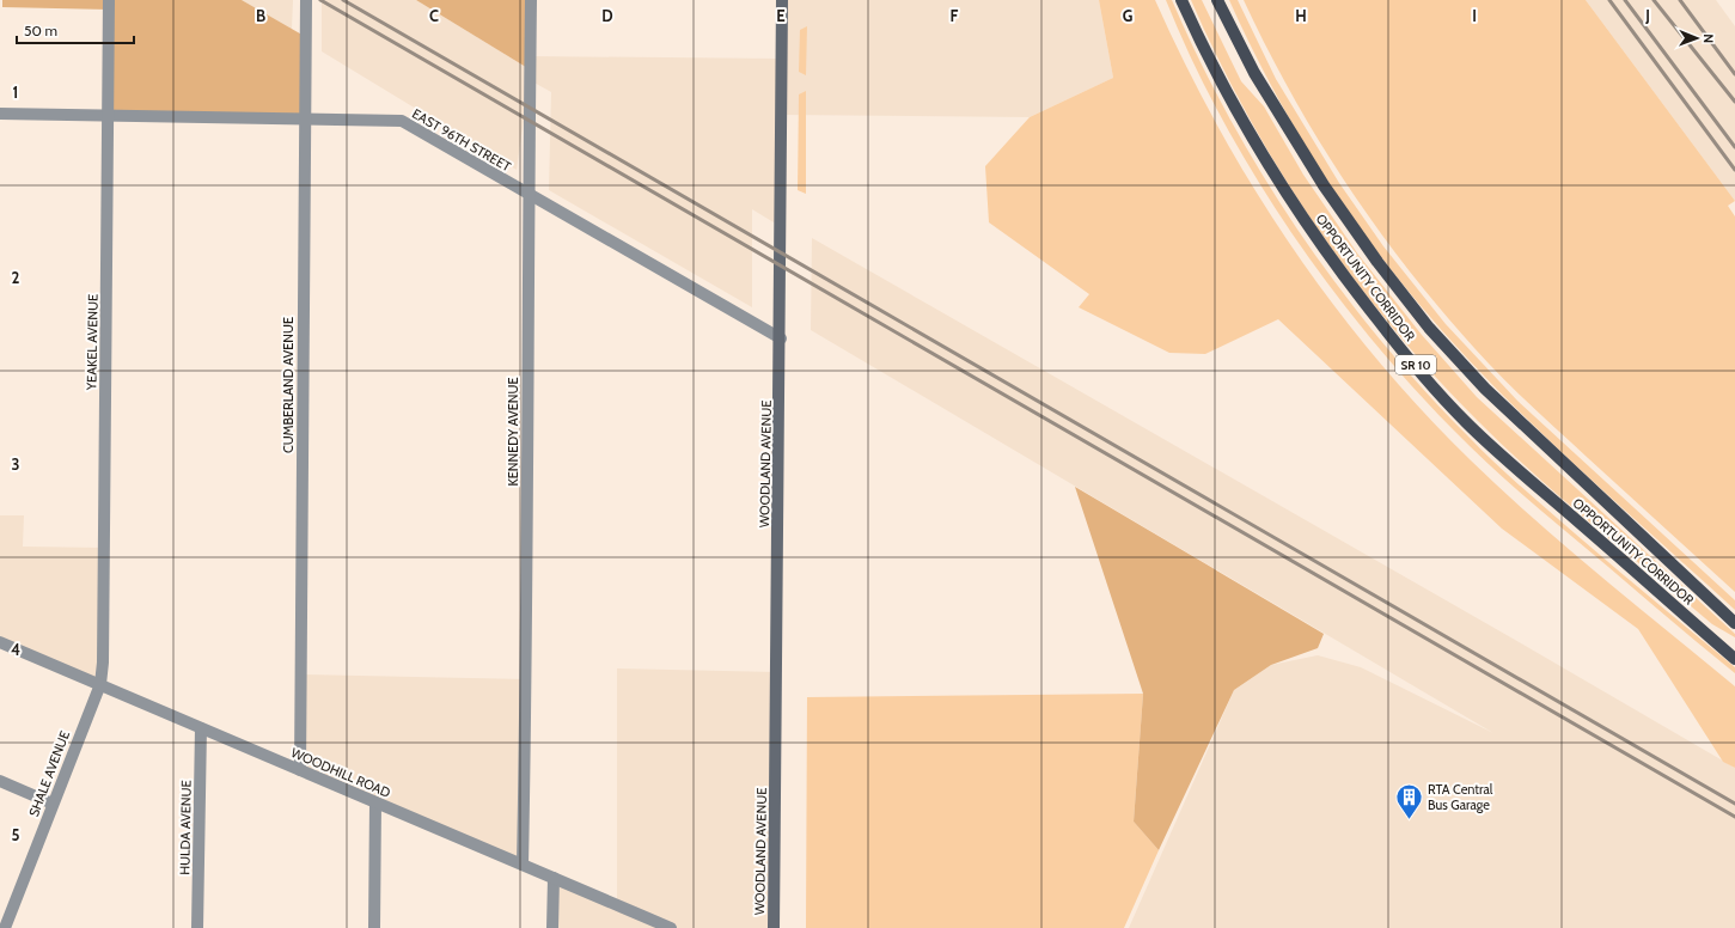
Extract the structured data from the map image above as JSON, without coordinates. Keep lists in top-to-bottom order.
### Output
{
  "streets": {
    "main road": ["OPPORTUNITY CORRIDOR", "SR 10", "WOODLAND AVENUE"],
    "street": [
      "EAST 96TH STREET",
      "YEAKEL AVENUE",
      "CUMBERLAND AVENUE",
      "KENNEDY AVENUE",
      "WOODHILL ROAD",
      "SHALE AVENUE",
      "HULDA AVENUE"
    ]
  },
  "crossings": [
    ["EAST 96TH STREET", "YEAKEL AVENUE"],
    ["EAST 96TH STREET", "CUMBERLAND AVENUE"],
    ["EAST 96TH STREET", "KENNEDY AVENUE"],
    ["EAST 96TH STREET", "WOODLAND AVENUE"],
    ["YEAKEL AVENUE", "WOODHILL ROAD"],
    ["YEAKEL AVENUE", "SHALE AVENUE"],
    ["CUMBERLAND AVENUE", "WOODHILL ROAD"],
    ["KENNEDY AVENUE", "WOODHILL ROAD"],
    ["WOODHILL ROAD", "SHALE AVENUE"],
    ["WOODHILL ROAD", "HULDA AVENUE"]
  ],
  "places": {
    "building": ["RTA Central Bus Garage"]
  },
  "scale_bar": "50 m",
  "north": "right",
  "grid": {
    "columns": [
      "B",
      "C",
      "D",
      "E",
      "F",
      "G",
      "H",
      "I",
      "J"
    ],
    "rows": [
      "1",
      "2",
      "3",
      "4",
      "5"
    ]
  }
}
